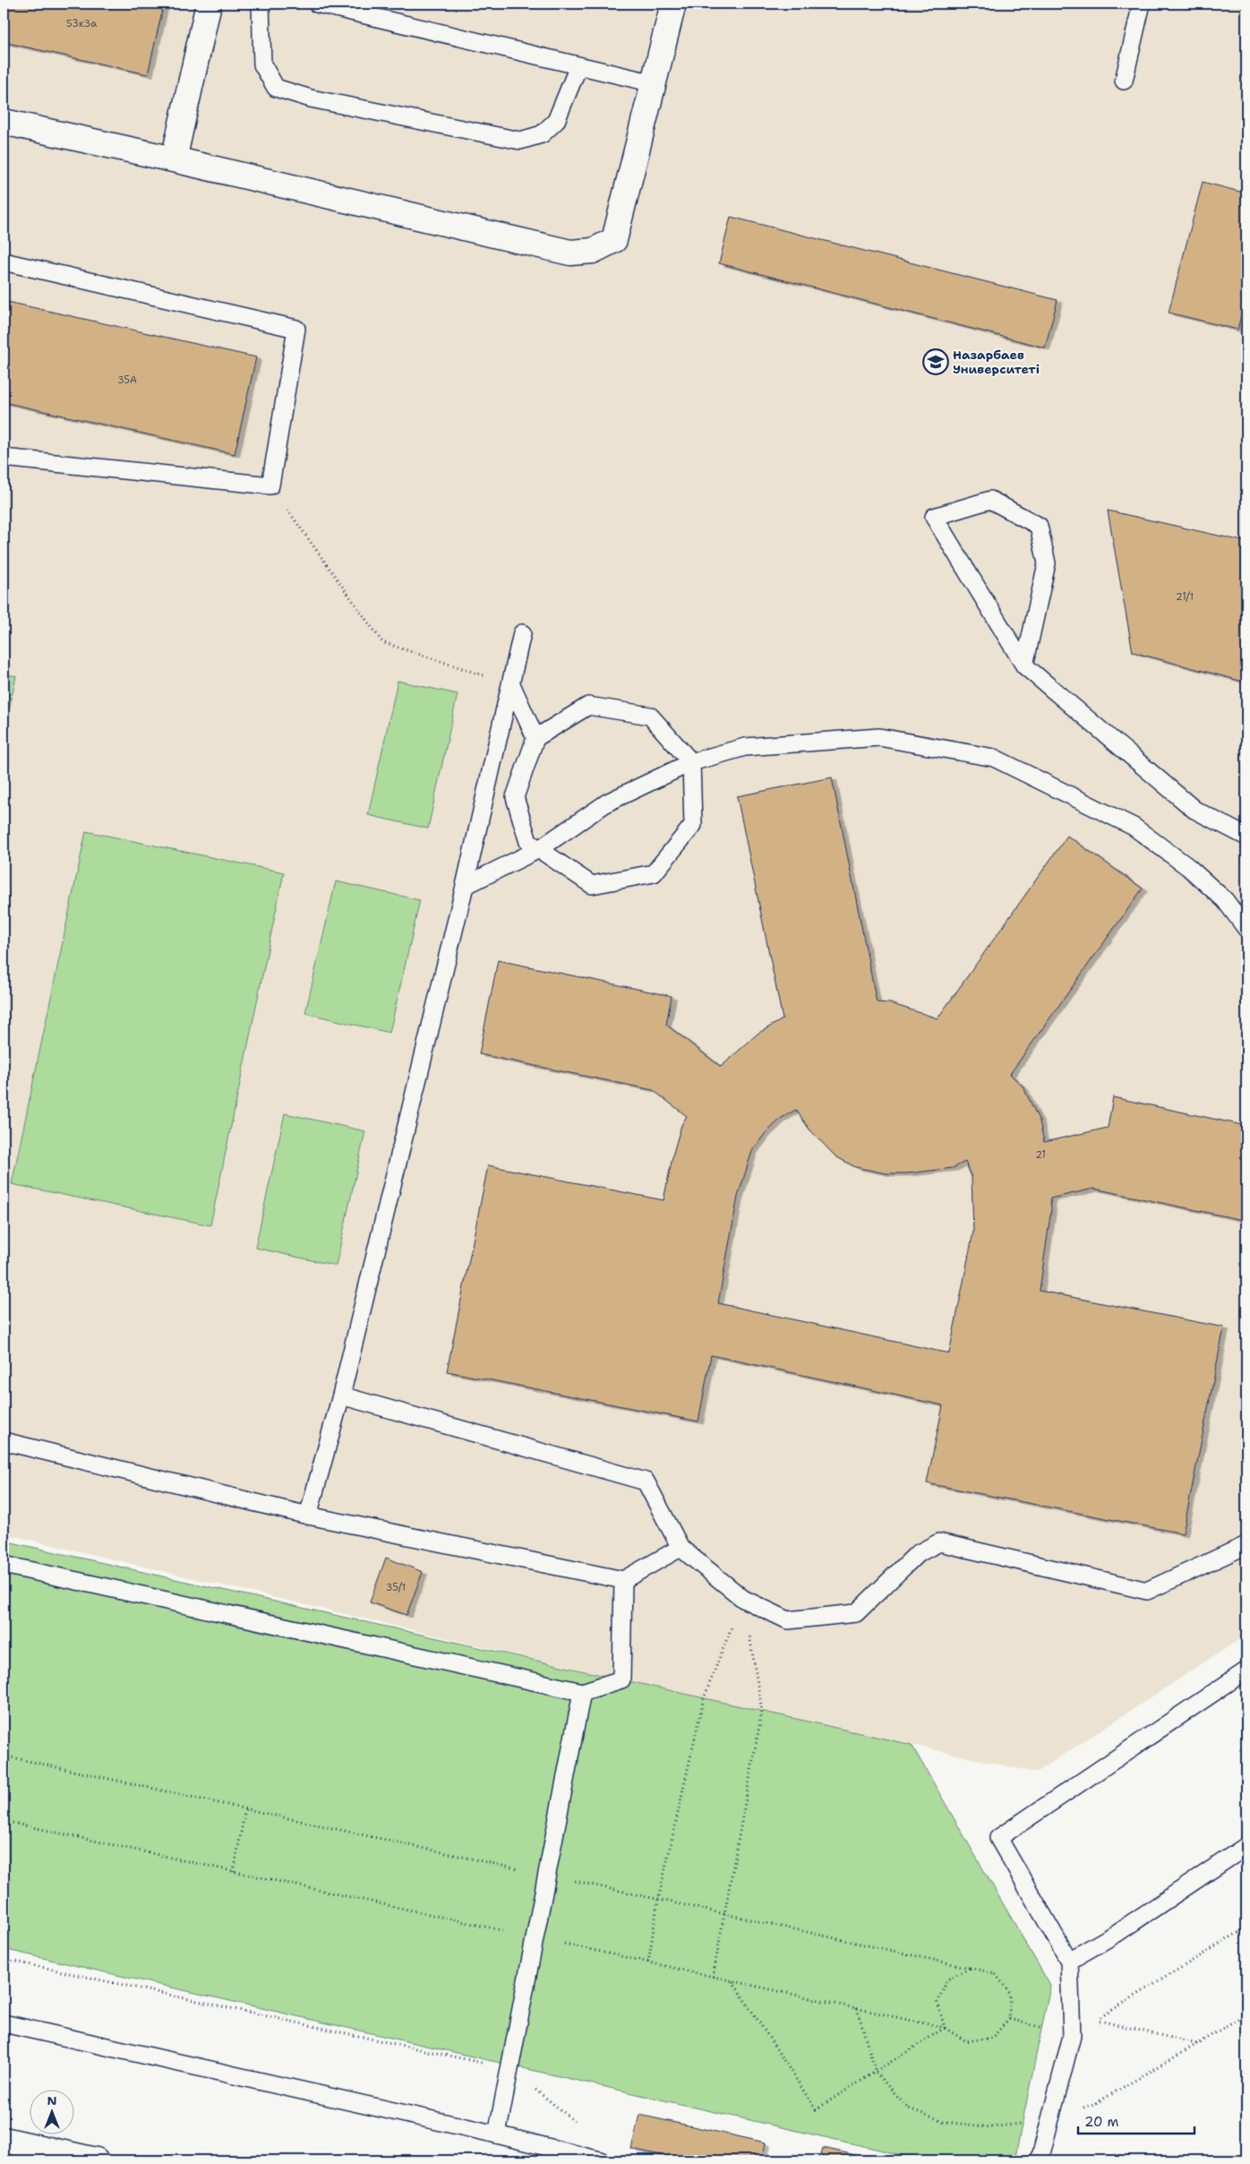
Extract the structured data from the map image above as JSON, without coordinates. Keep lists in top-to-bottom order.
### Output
{
  "places": {
    "school or university": ["Назарбаев Университеті"]
  },
  "house_numbers": [
    "53к3а",
    "35А",
    "21/1",
    "21",
    "35/1"
  ],
  "scale_bar": "20 m",
  "north": "top"
}
